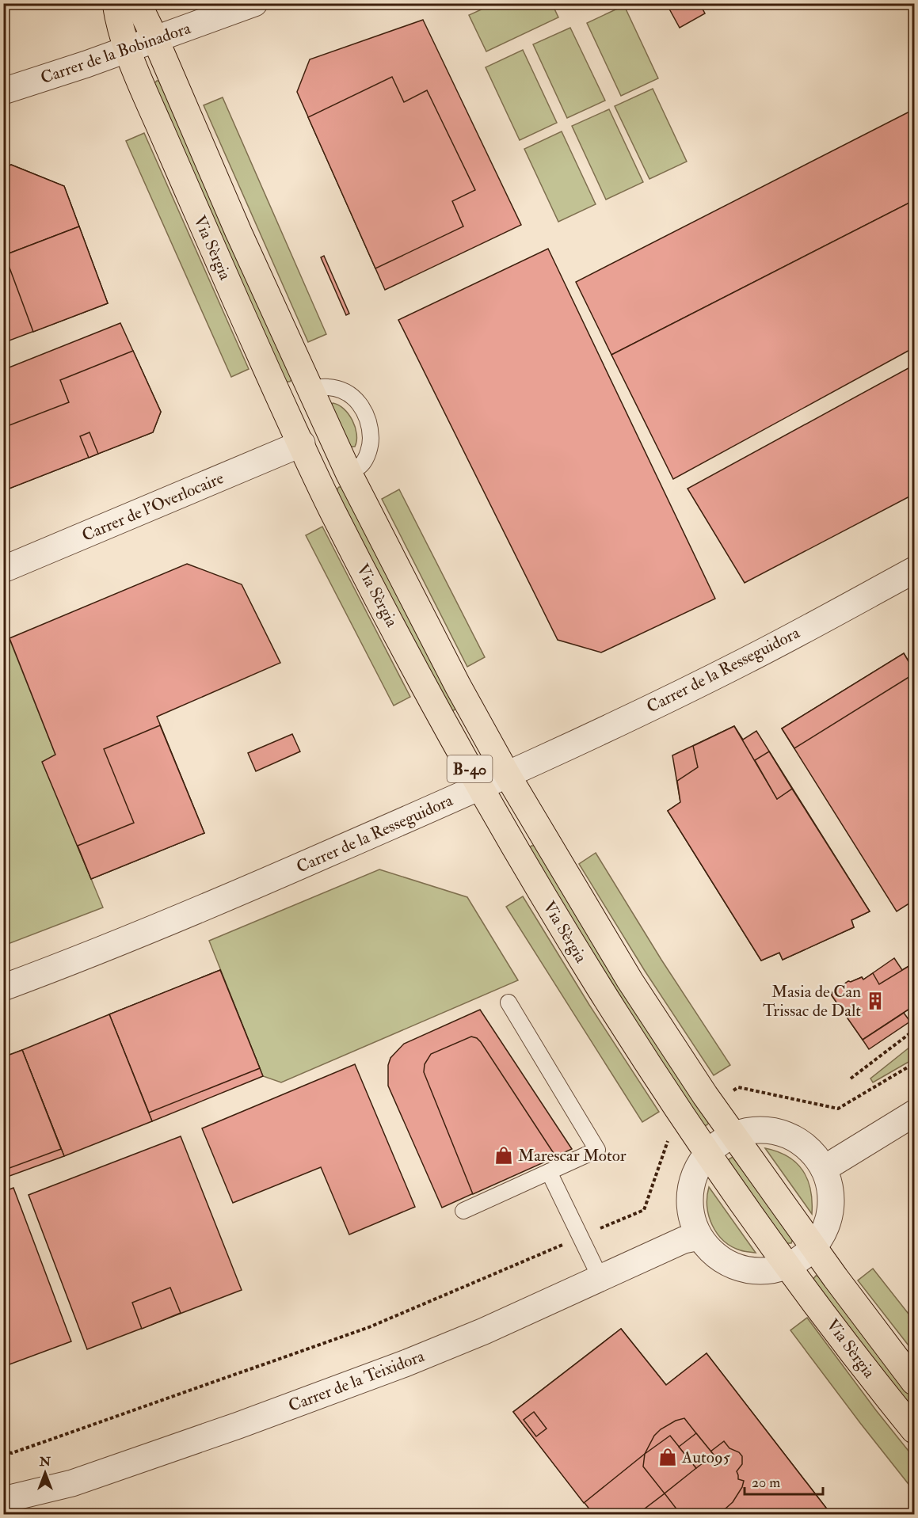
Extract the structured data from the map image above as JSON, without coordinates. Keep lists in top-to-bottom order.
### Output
{
  "streets": {
    "main road": ["Via Sèrgia", "B-40"],
    "street": [
      "Carrer de la Bobinadora",
      "Carrer de l'Overlocaire",
      "Carrer de la Resseguidora",
      "Carrer de la Teixidora"
    ]
  },
  "crossings": [
    ["Carrer de la Bobinadora", "Via Sèrgia"],
    ["Via Sèrgia", "Carrer de l'Overlocaire"],
    ["Via Sèrgia", "Carrer de la Resseguidora"]
  ],
  "places": {
    "building": ["Masia de Can Trissac de Dalt"],
    "shop": ["Marescar Motor", "Auto95"]
  },
  "scale_bar": "20 m",
  "north": "top"
}
